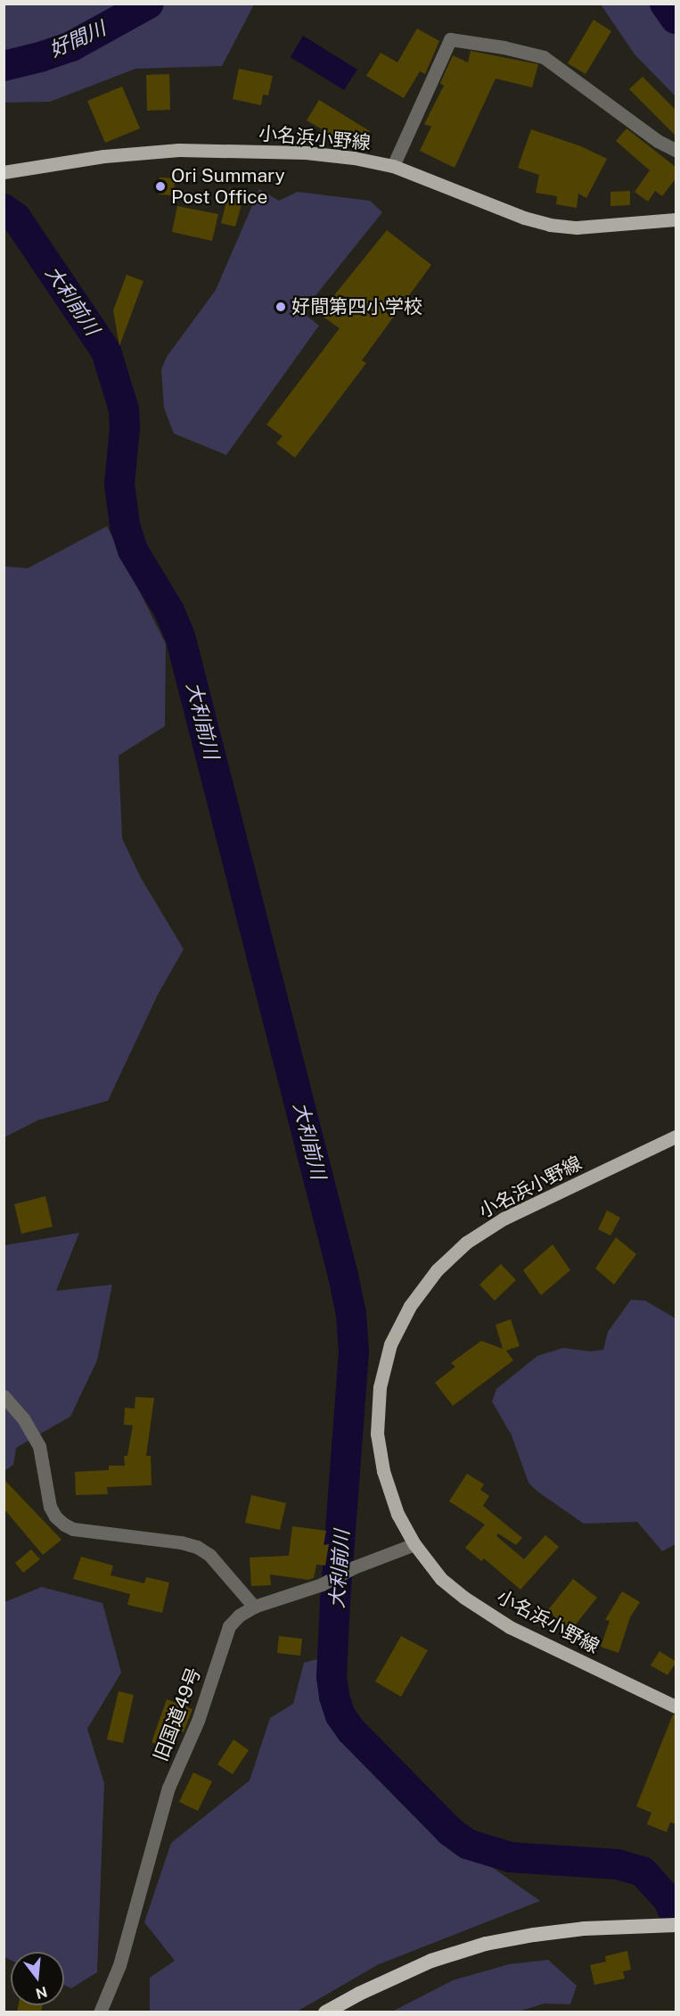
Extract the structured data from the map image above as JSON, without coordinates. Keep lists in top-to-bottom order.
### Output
{
  "streets": {
    "main road": ["小名浜小野線"],
    "street": ["旧国道49号"]
  },
  "crossings": [
    ["小名浜小野線", "旧国道49号"]
  ],
  "water": ["好間川", "大利前川"],
  "places": ["Ori Summary Post Office", "好間第四小学校"],
  "north": "bottom"
}
